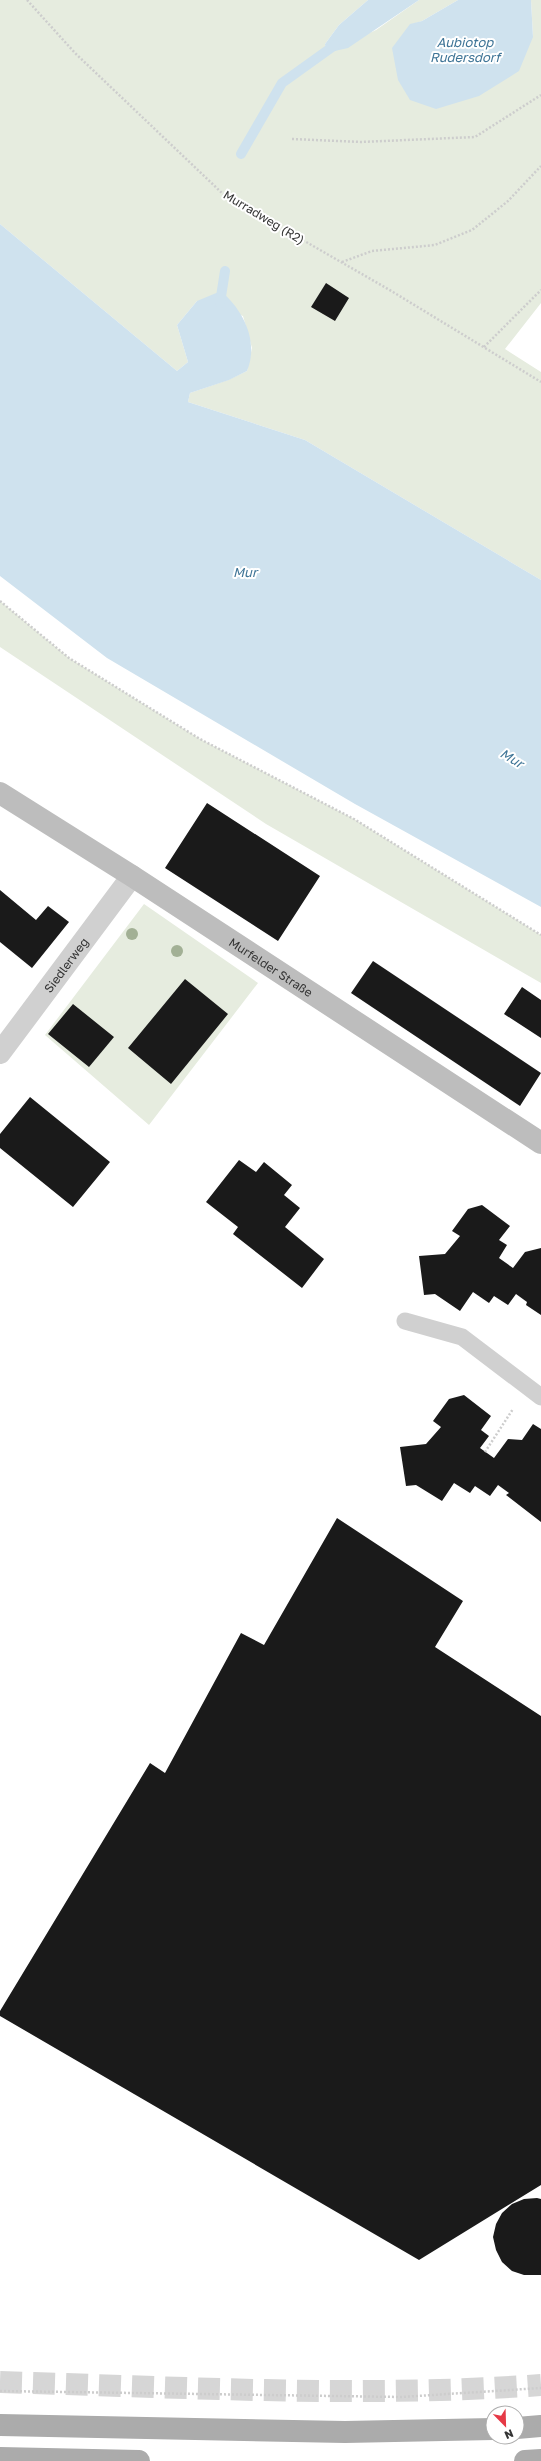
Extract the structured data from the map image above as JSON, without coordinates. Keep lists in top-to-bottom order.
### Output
{
  "streets": {
    "street": ["Siedlerweg", "Murfelder Straße"],
    "path": ["Murradweg (R2)"]
  },
  "crossings": [
    ["Siedlerweg", "Murfelder Straße"]
  ],
  "water": ["Aubiotop Rudersdorf", "Mur"],
  "north": "bottom right"
}
